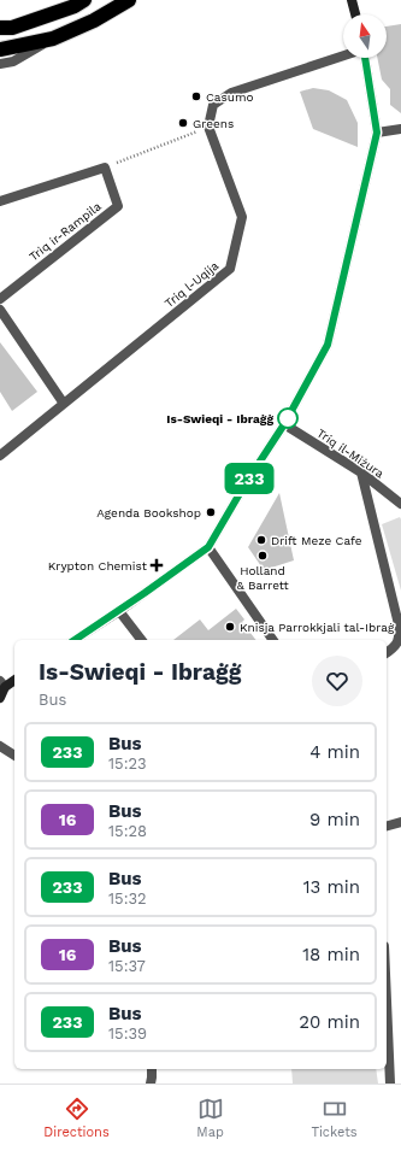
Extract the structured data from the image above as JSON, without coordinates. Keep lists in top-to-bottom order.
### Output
{
  "streets": {
    "street": ["Triq ir-Rampila", "Triq l-Uqija", "Triq il-Miżura"]
  },
  "places": {
    "other": [
      "Casumo",
      "Greens",
      "Is-Swieqi - Ibraġġ",
      "Agenda Bookshop",
      "Drift Meze Cafe",
      "Holland & Barrett",
      "Knisja Parrokkjali tal-Ibraġ"
    ],
    "health": ["Krypton Chemist"]
  },
  "lines": ["bus line 233"],
  "north": "top",
  "page": {
    "on_map": "233",
    "heading": ["Is-Swieqi - Ibraġġ", "Bus"],
    "list": [
      {
        "mark": "233",
        "name": "Bus",
        "note": "15:23",
        "value": "4 min"
      },
      {
        "mark": "16",
        "name": "Bus",
        "note": "15:28",
        "value": "9 min"
      },
      {
        "mark": "233",
        "name": "Bus",
        "note": "15:32",
        "value": "13 min"
      },
      {
        "mark": "16",
        "name": "Bus",
        "note": "15:37",
        "value": "18 min"
      },
      {
        "mark": "233",
        "name": "Bus",
        "note": "15:39",
        "value": "20 min"
      }
    ],
    "tabs": ["Directions", "Map", "Tickets"]
  }
}
